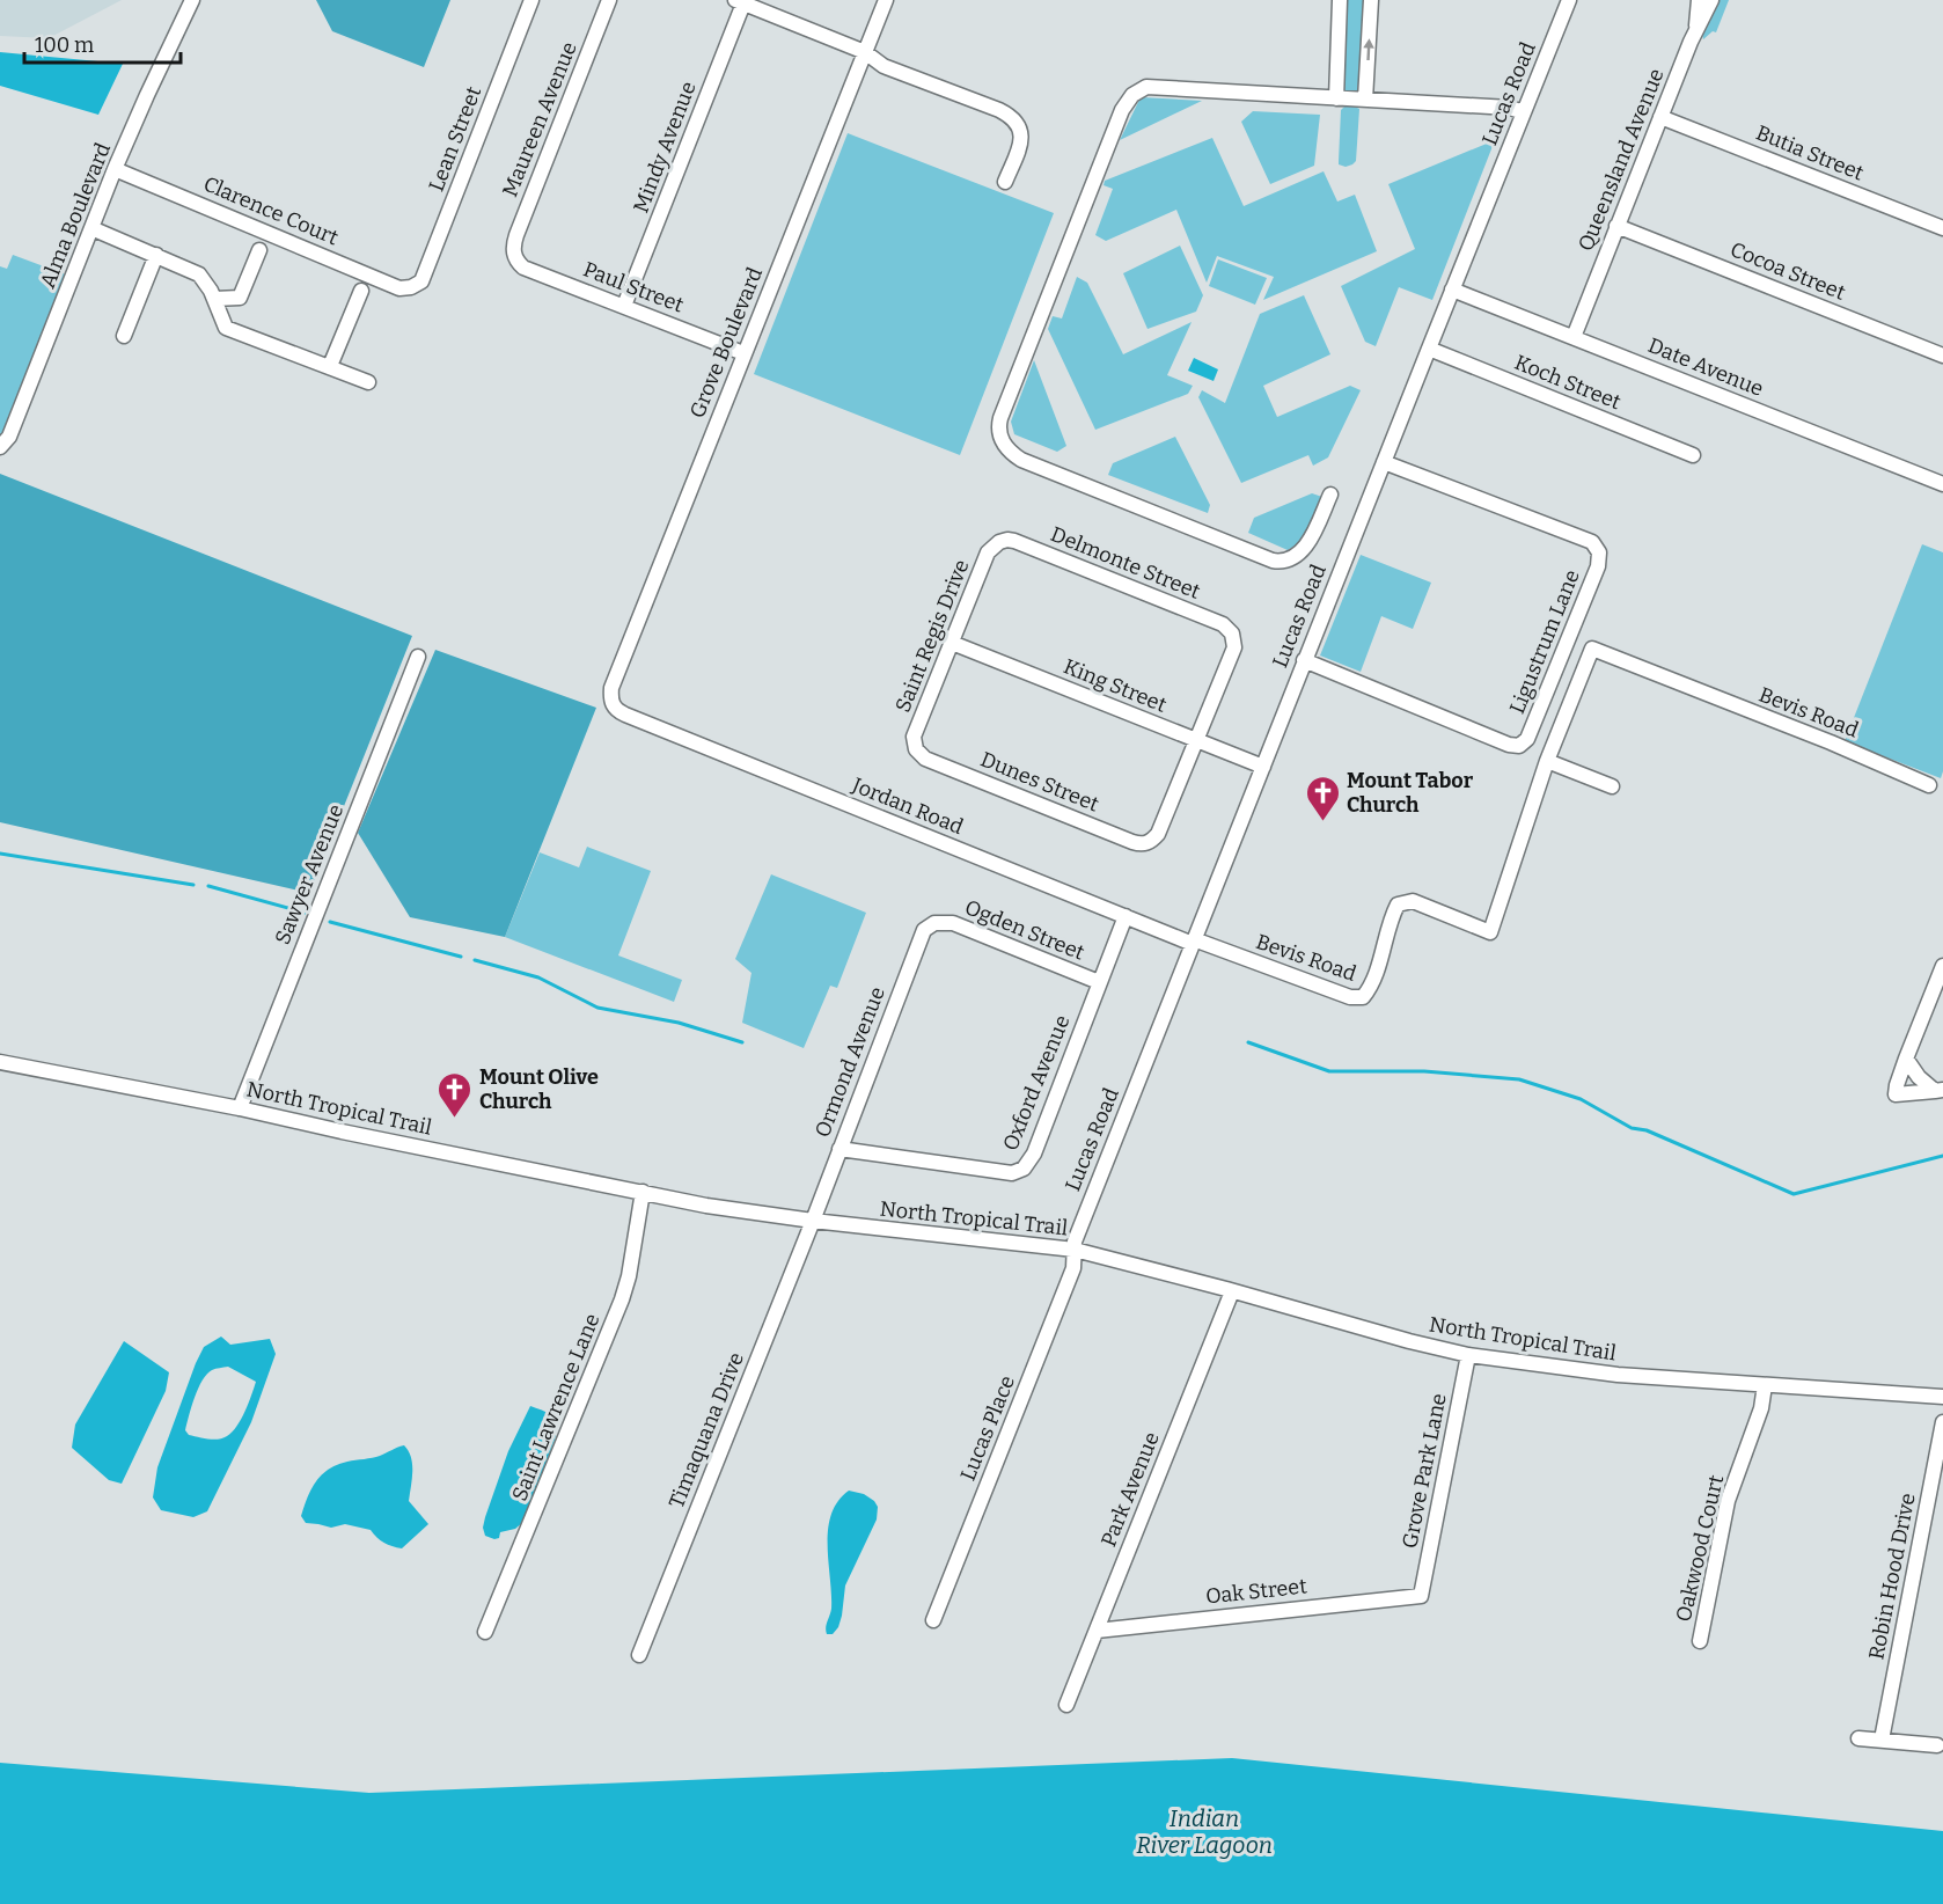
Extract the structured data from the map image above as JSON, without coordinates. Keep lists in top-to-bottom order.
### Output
{
  "streets": {
    "street": [
      "Lucas Road",
      "Maureen Avenue",
      "Lean Street",
      "Mindy Avenue",
      "Butia Street",
      "Queensland Avenue",
      "Clarence Court",
      "Alma Boulevard",
      "Cocoa Street",
      "Paul Street",
      "Grove Boulevard",
      "Date Avenue",
      "Koch Street",
      "Delmonte Street",
      "Saint Regis Drive",
      "Ligustrum Lane",
      "King Street",
      "Bevis Road",
      "Dunes Street",
      "Jordan Road",
      "Sawyer Avenue",
      "Ogden Street",
      "Ormond Avenue",
      "Oxford Avenue",
      "North Tropical Trail",
      "Saint Lawrence Lane",
      "Lucas Place",
      "Timaquana Drive",
      "Grove Park Lane",
      "Park Avenue",
      "Oakwood Court",
      "Robin Hood Drive",
      "Oak Street"
    ]
  },
  "crossings": [
    ["Lucas Road", "Date Avenue"],
    ["Lucas Road", "Koch Street"],
    ["Lucas Road", "Ligustrum Lane"],
    ["Lucas Road", "King Street"],
    ["Lucas Road", "Bevis Road"],
    ["Lucas Road", "Jordan Road"],
    ["Lucas Road", "North Tropical Trail"],
    ["Lucas Road", "Lucas Place"],
    ["Maureen Avenue", "Paul Street"],
    ["Lean Street", "Clarence Court"],
    ["Mindy Avenue", "Paul Street"],
    ["Butia Street", "Queensland Avenue"],
    ["Queensland Avenue", "Cocoa Street"],
    ["Queensland Avenue", "Date Avenue"],
    ["Clarence Court", "Alma Boulevard"],
    ["Paul Street", "Grove Boulevard"],
    ["Grove Boulevard", "Jordan Road"],
    ["Delmonte Street", "Saint Regis Drive"],
    ["Delmonte Street", "King Street"],
    ["Delmonte Street", "Dunes Street"],
    ["Saint Regis Drive", "King Street"],
    ["Saint Regis Drive", "Dunes Street"],
    ["King Street", "Dunes Street"],
    ["Bevis Road", "Jordan Road"],
    ["Jordan Road", "Oxford Avenue"],
    ["Sawyer Avenue", "North Tropical Trail"],
    ["Ogden Street", "Ormond Avenue"],
    ["Ogden Street", "Oxford Avenue"],
    ["Ormond Avenue", "Oxford Avenue"],
    ["Ormond Avenue", "North Tropical Trail"],
    ["Ormond Avenue", "Timaquana Drive"],
    ["North Tropical Trail", "Saint Lawrence Lane"],
    ["North Tropical Trail", "Lucas Place"],
    ["North Tropical Trail", "Timaquana Drive"],
    ["North Tropical Trail", "Grove Park Lane"],
    ["North Tropical Trail", "Park Avenue"],
    ["North Tropical Trail", "Oakwood Court"],
    ["Grove Park Lane", "Oak Street"],
    ["Park Avenue", "Oak Street"]
  ],
  "water": ["Indian River Lagoon"],
  "places": {
    "church": ["Mount Tabor Church", "Mount Olive Church"]
  },
  "scale_bar": "100 m"
}
